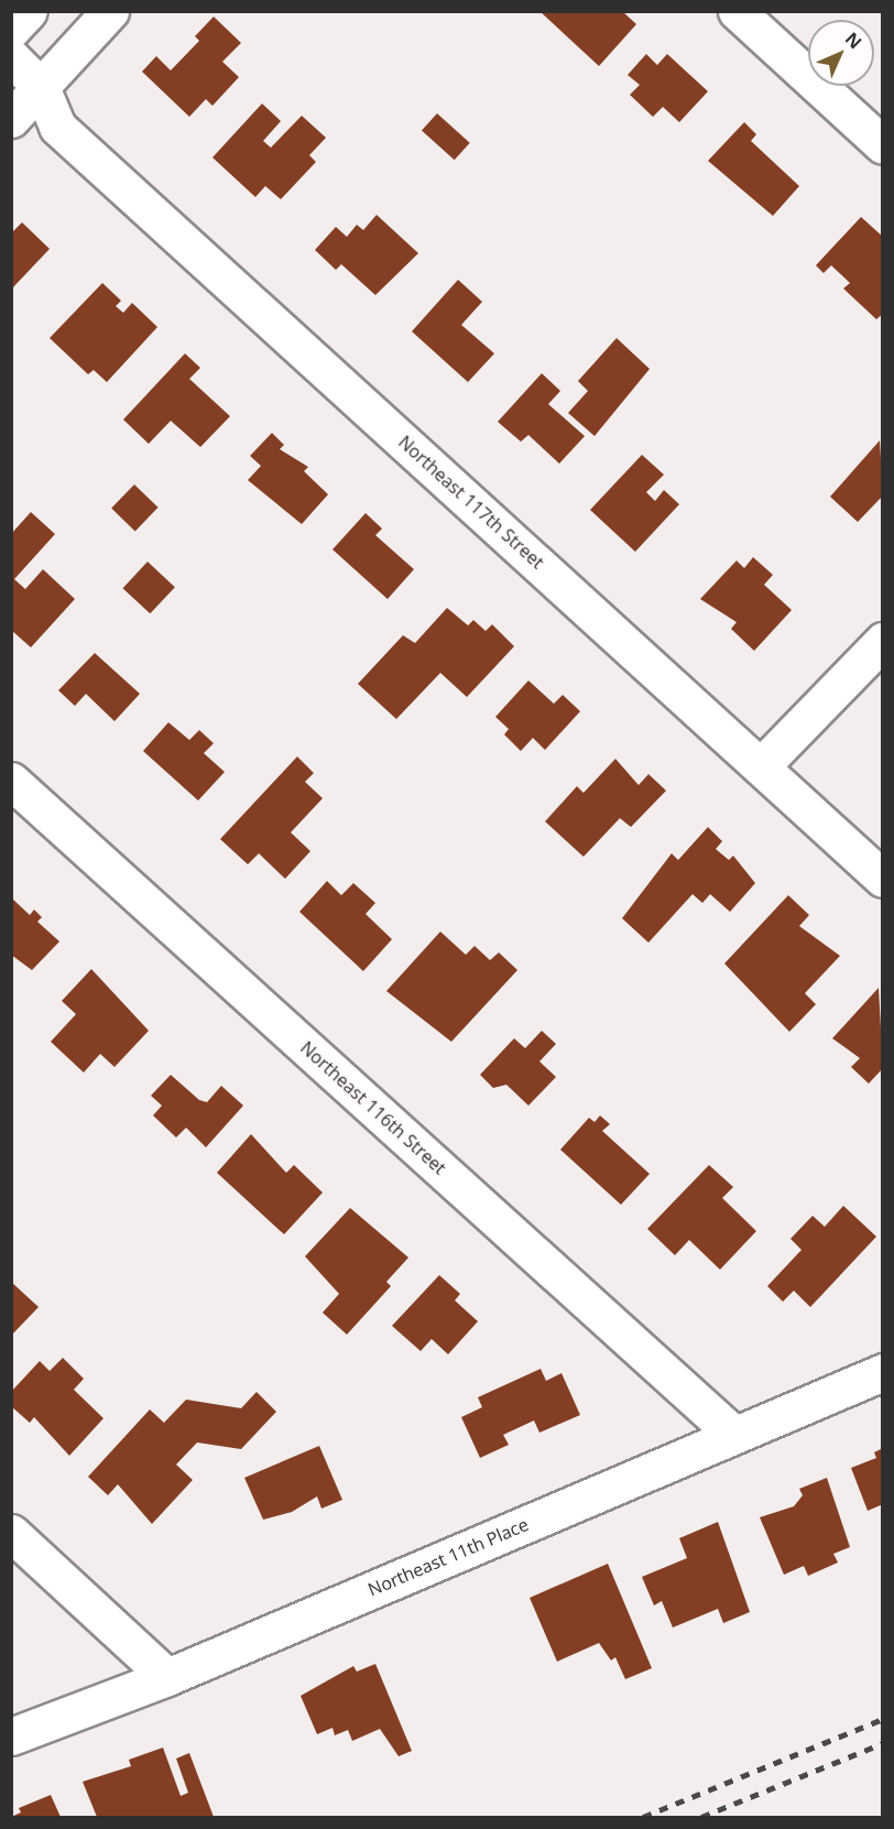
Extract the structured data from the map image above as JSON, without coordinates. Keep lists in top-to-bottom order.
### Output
{
  "streets": {
    "street": ["Northeast 117th Street", "Northeast 116th Street", "Northeast 11th Place"]
  },
  "crossings": [
    ["Northeast 116th Street", "Northeast 11th Place"]
  ],
  "north": "top right"
}
